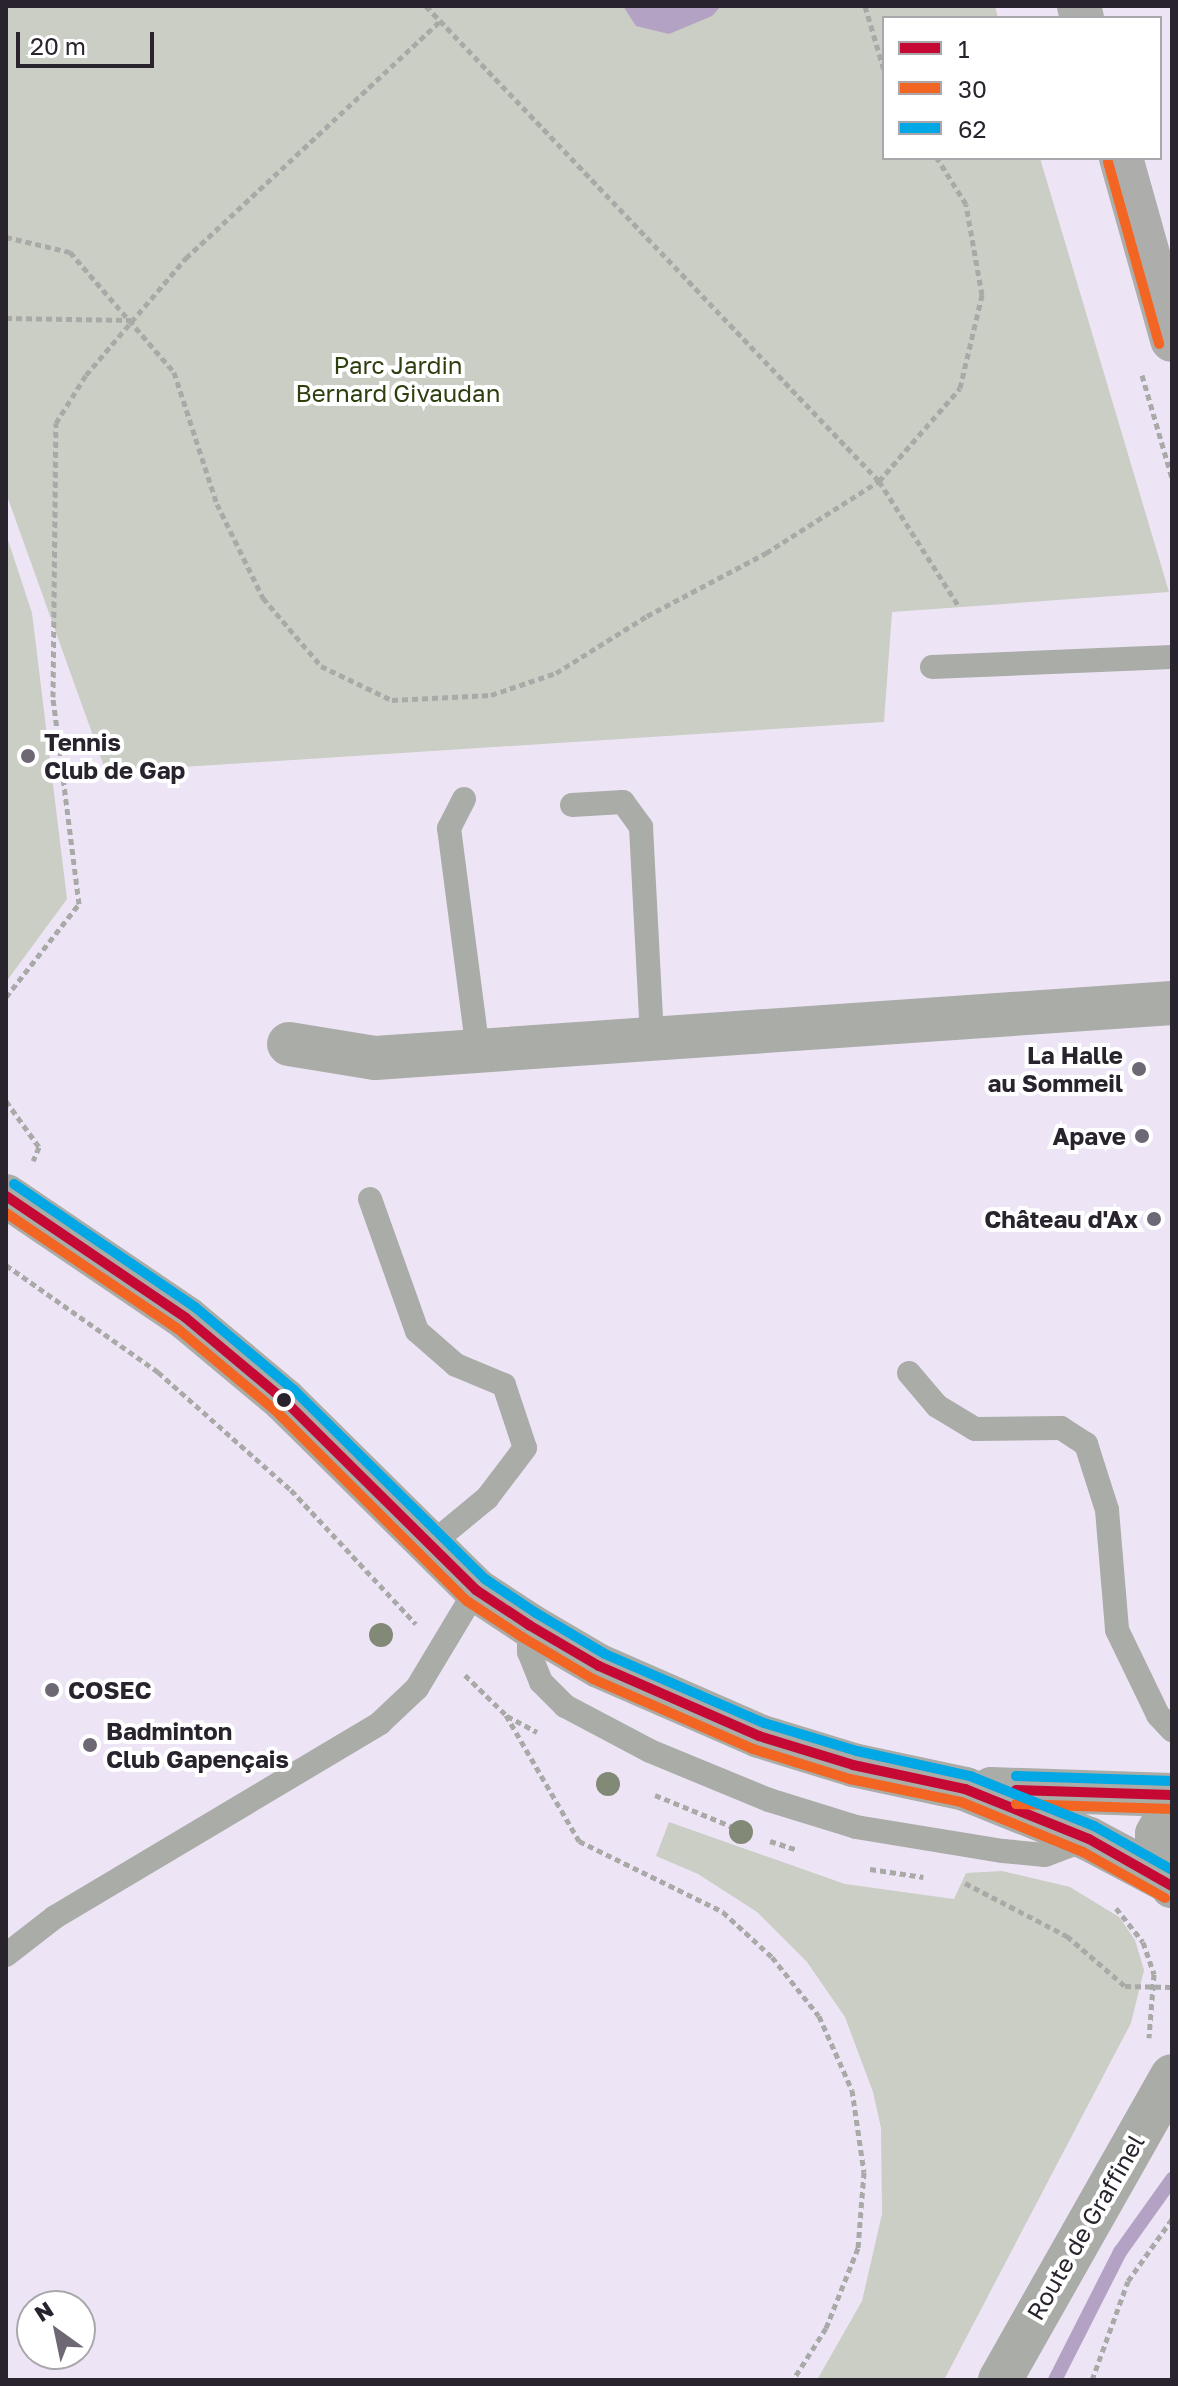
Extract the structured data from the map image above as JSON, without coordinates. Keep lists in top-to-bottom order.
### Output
{
  "streets": {
    "street": ["Route de Graffinel"]
  },
  "parks": ["Parc Jardin Bernard Givaudan"],
  "places": [
    "Tennis Club de Gap",
    "La Halle au Sommeil",
    "Apave",
    "Château d'Ax",
    "COSEC",
    "Badminton Club Gapençais"
  ],
  "lines": ["transit line 30", "transit line 62", "transit line 1"],
  "legend": ["1", "30", "62"],
  "scale_bar": "20 m",
  "north": "top left"
}
